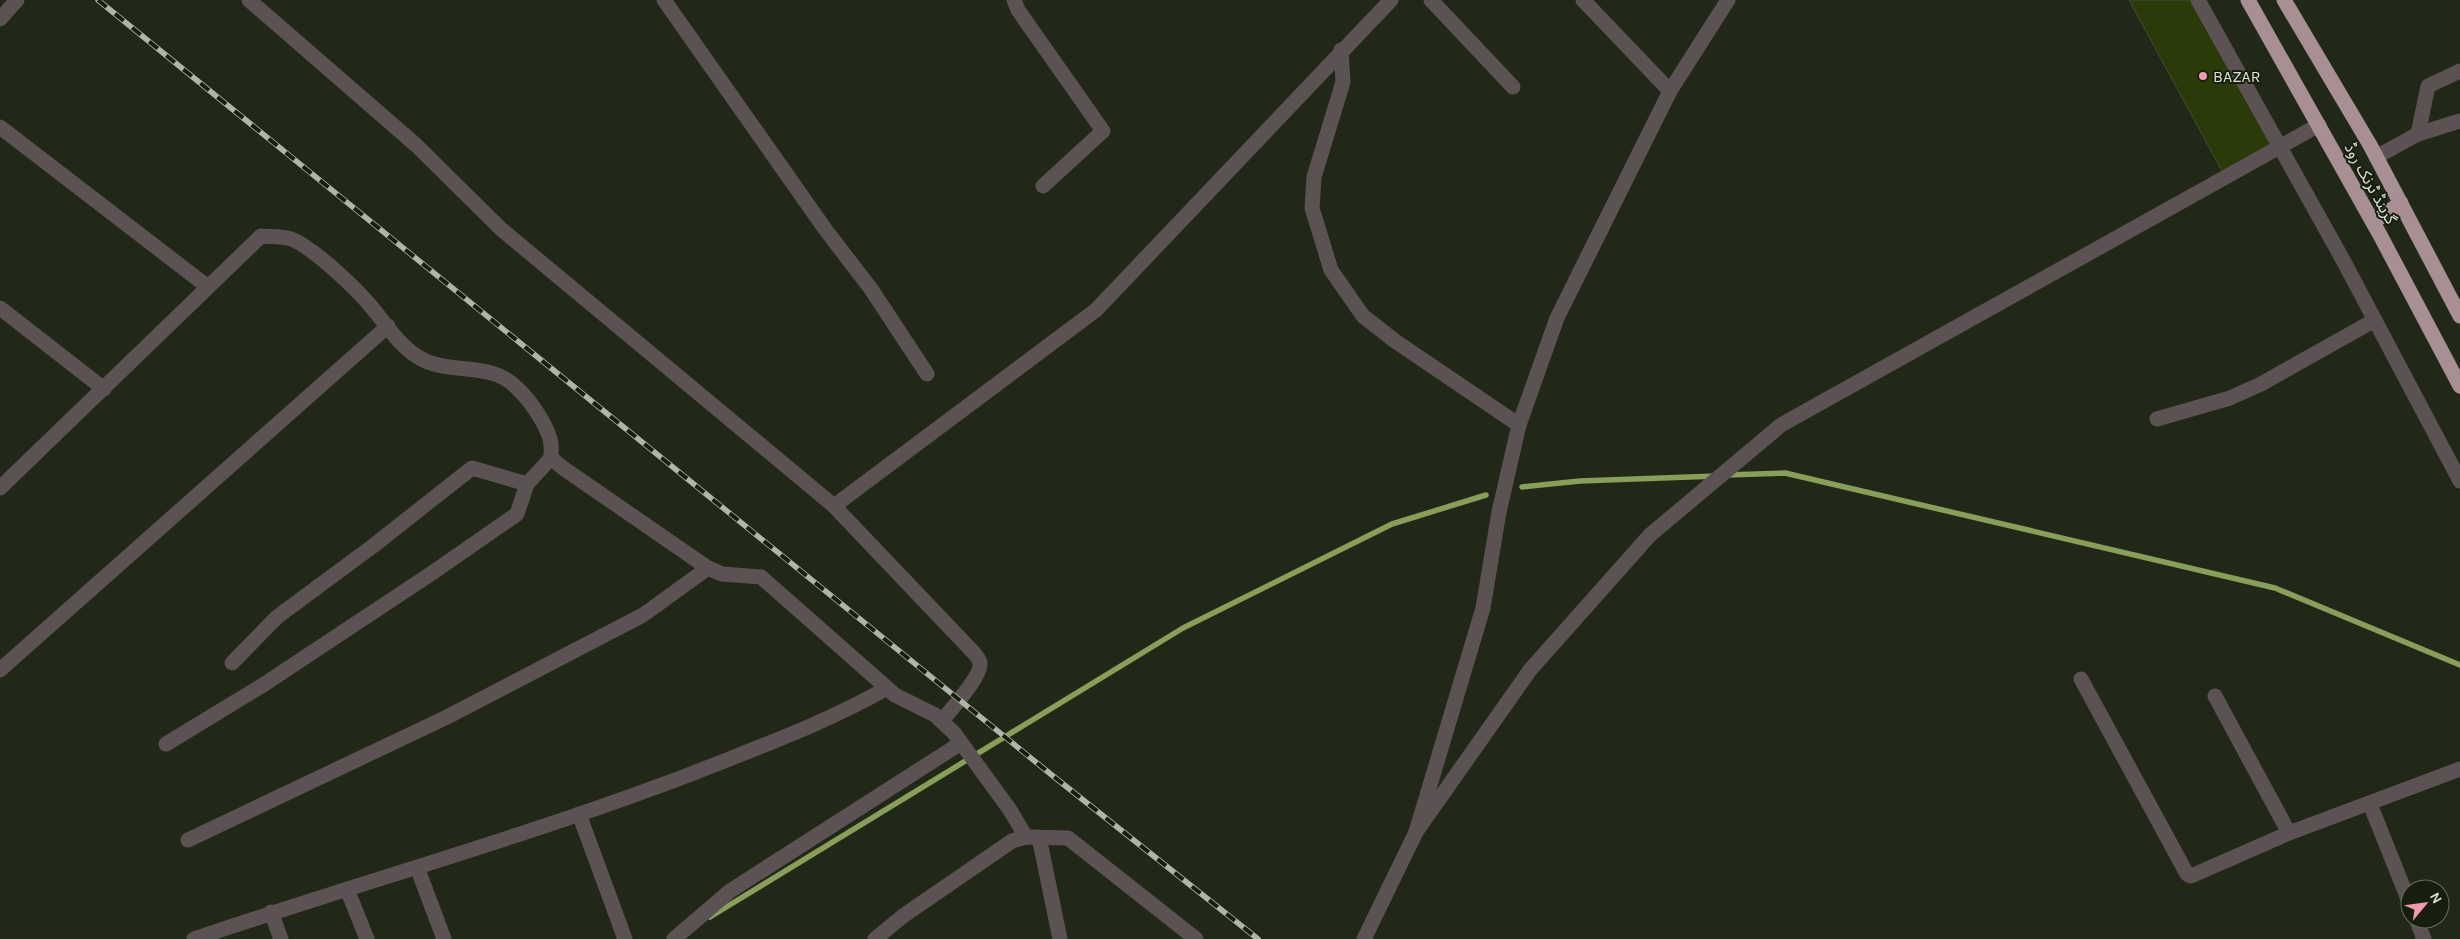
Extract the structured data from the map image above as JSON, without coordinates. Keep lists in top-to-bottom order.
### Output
{
  "streets": {
    "highway": ["گرینڈ ٹرنک روڈ"]
  },
  "places": ["BAZAR"],
  "north": "top right"
}
